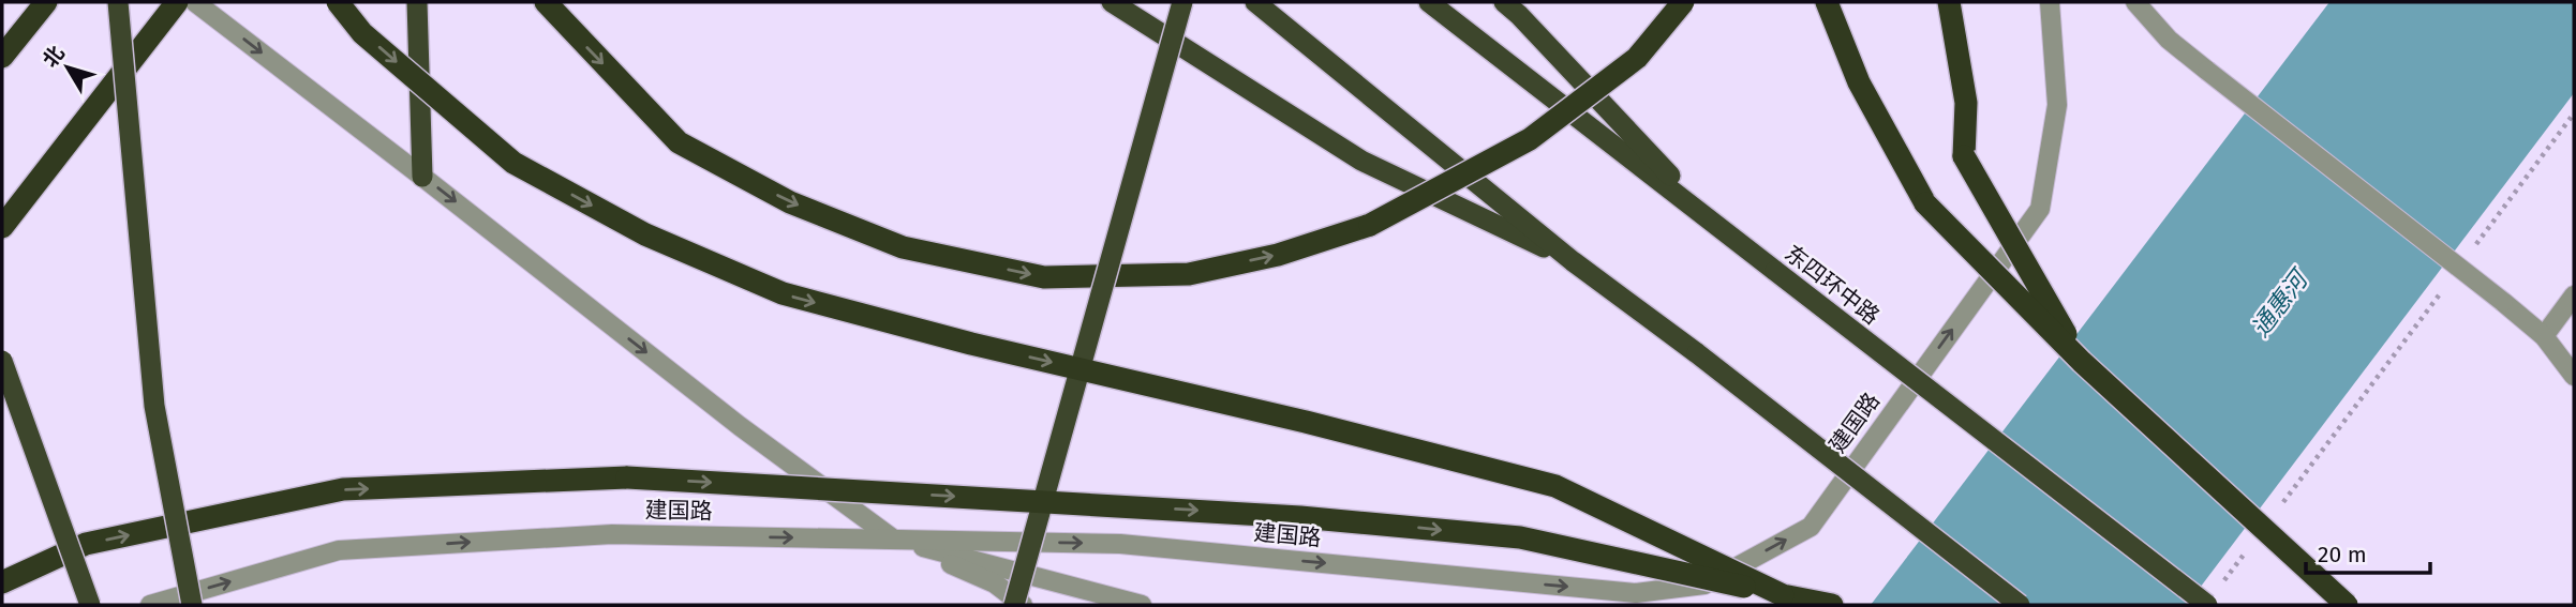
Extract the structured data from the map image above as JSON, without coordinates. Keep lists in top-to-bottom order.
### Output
{
  "streets": {
    "highway": ["东四环中路"],
    "street": ["建国路"]
  },
  "one_way": ["建国路"],
  "water": ["通惠河"],
  "scale_bar": "20 m",
  "north": "top left"
}
